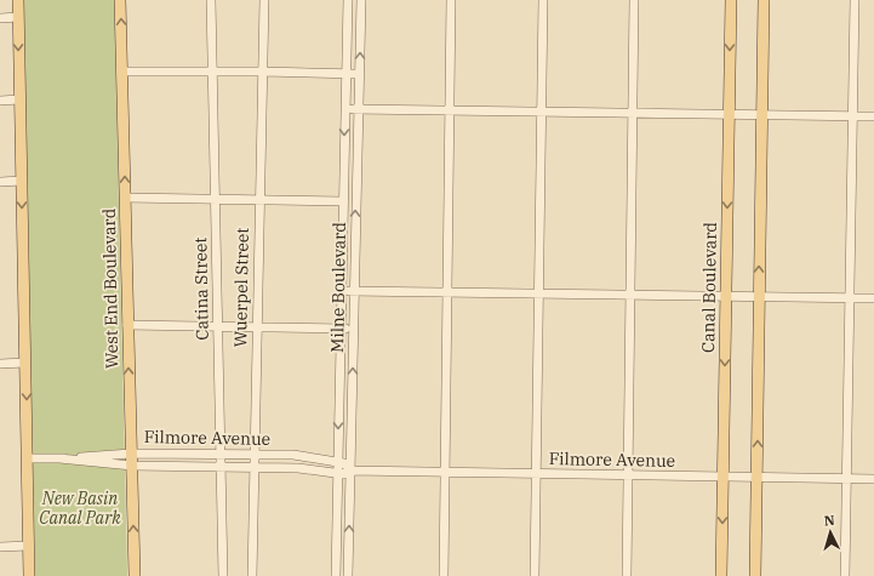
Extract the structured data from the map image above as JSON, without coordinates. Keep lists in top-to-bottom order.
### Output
{
  "streets": {
    "main road": ["Canal Boulevard", "West End Boulevard"],
    "street": [
      "Wuerpel Street",
      "Milne Boulevard",
      "Catina Street",
      "Filmore Avenue"
    ]
  },
  "crossings": [
    ["Wuerpel Street", "Filmore Avenue"],
    ["Milne Boulevard", "Filmore Avenue"],
    ["Canal Boulevard", "Filmore Avenue"],
    ["West End Boulevard", "Filmore Avenue"],
    ["Catina Street", "Filmore Avenue"]
  ],
  "one_way": ["West End Boulevard"],
  "parks": ["New Basin Canal Park"],
  "north": "top"
}
